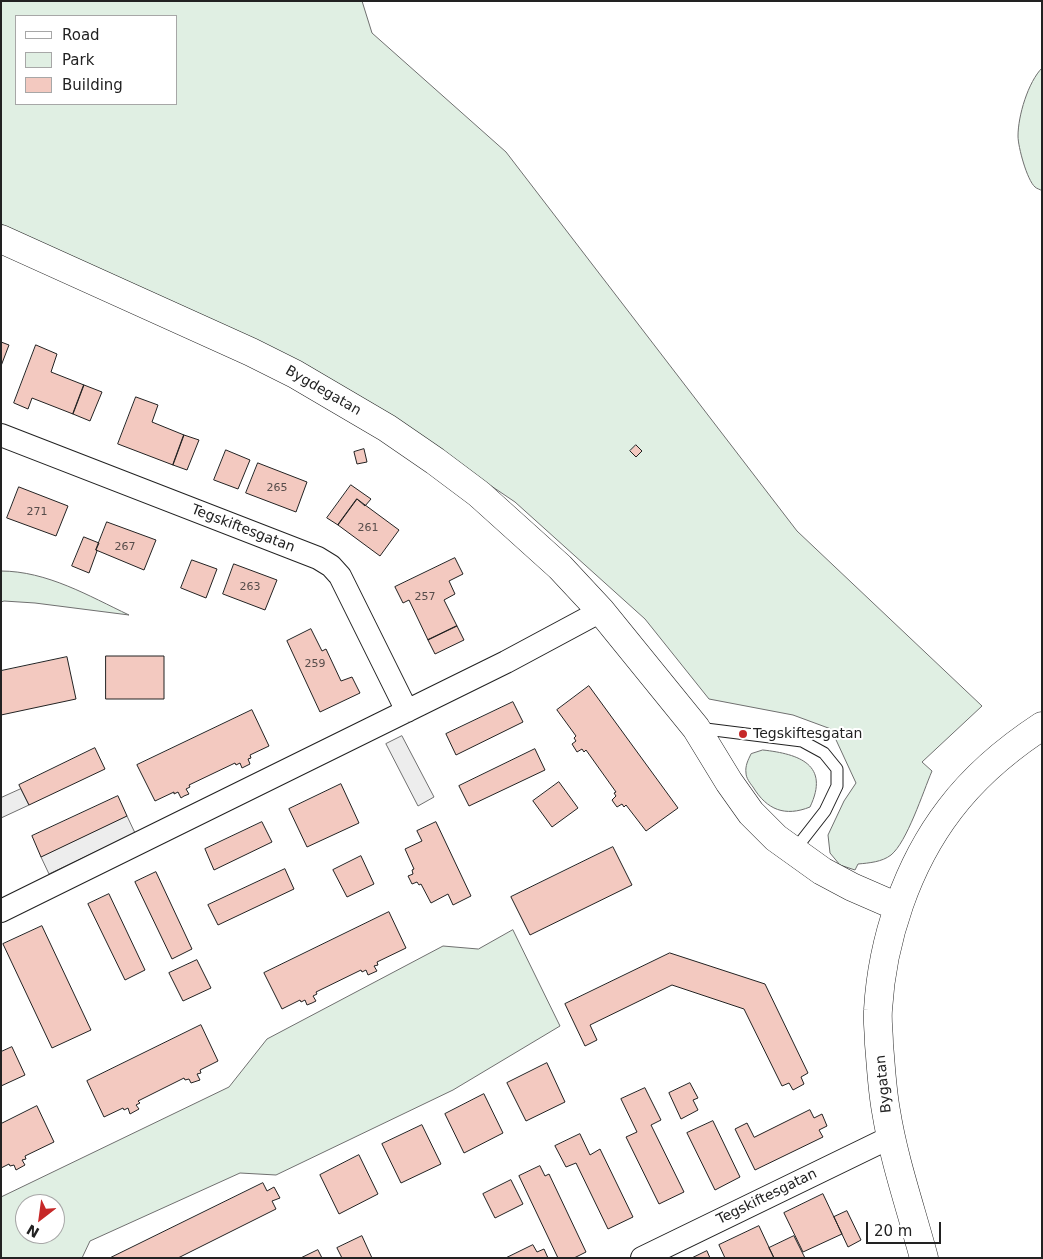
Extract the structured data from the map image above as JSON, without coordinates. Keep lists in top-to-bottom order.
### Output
{
  "streets": {
    "street": ["Bygdegatan", "Tegskiftesgatan", "Bygatan"]
  },
  "crossings": [
    ["Tegskiftesgatan", "Bygatan"]
  ],
  "places": ["Tegskiftesgatan"],
  "house_numbers": [
    "265",
    "271",
    "261",
    "267",
    "263",
    "257",
    "259"
  ],
  "legend": ["Road", "Park", "Building"],
  "scale_bar": "20 m",
  "north": "bottom left"
}
